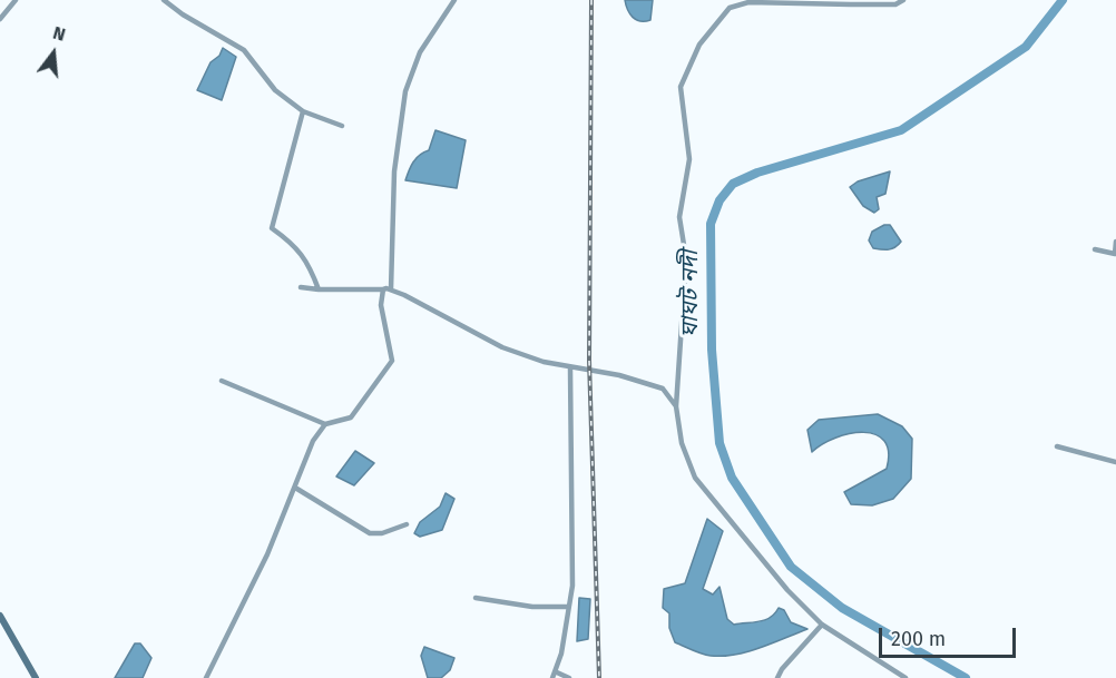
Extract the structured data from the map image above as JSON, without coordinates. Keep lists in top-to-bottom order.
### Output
{
  "water": ["ঘাঘট নদী"],
  "scale_bar": "200 m",
  "north": "top"
}
